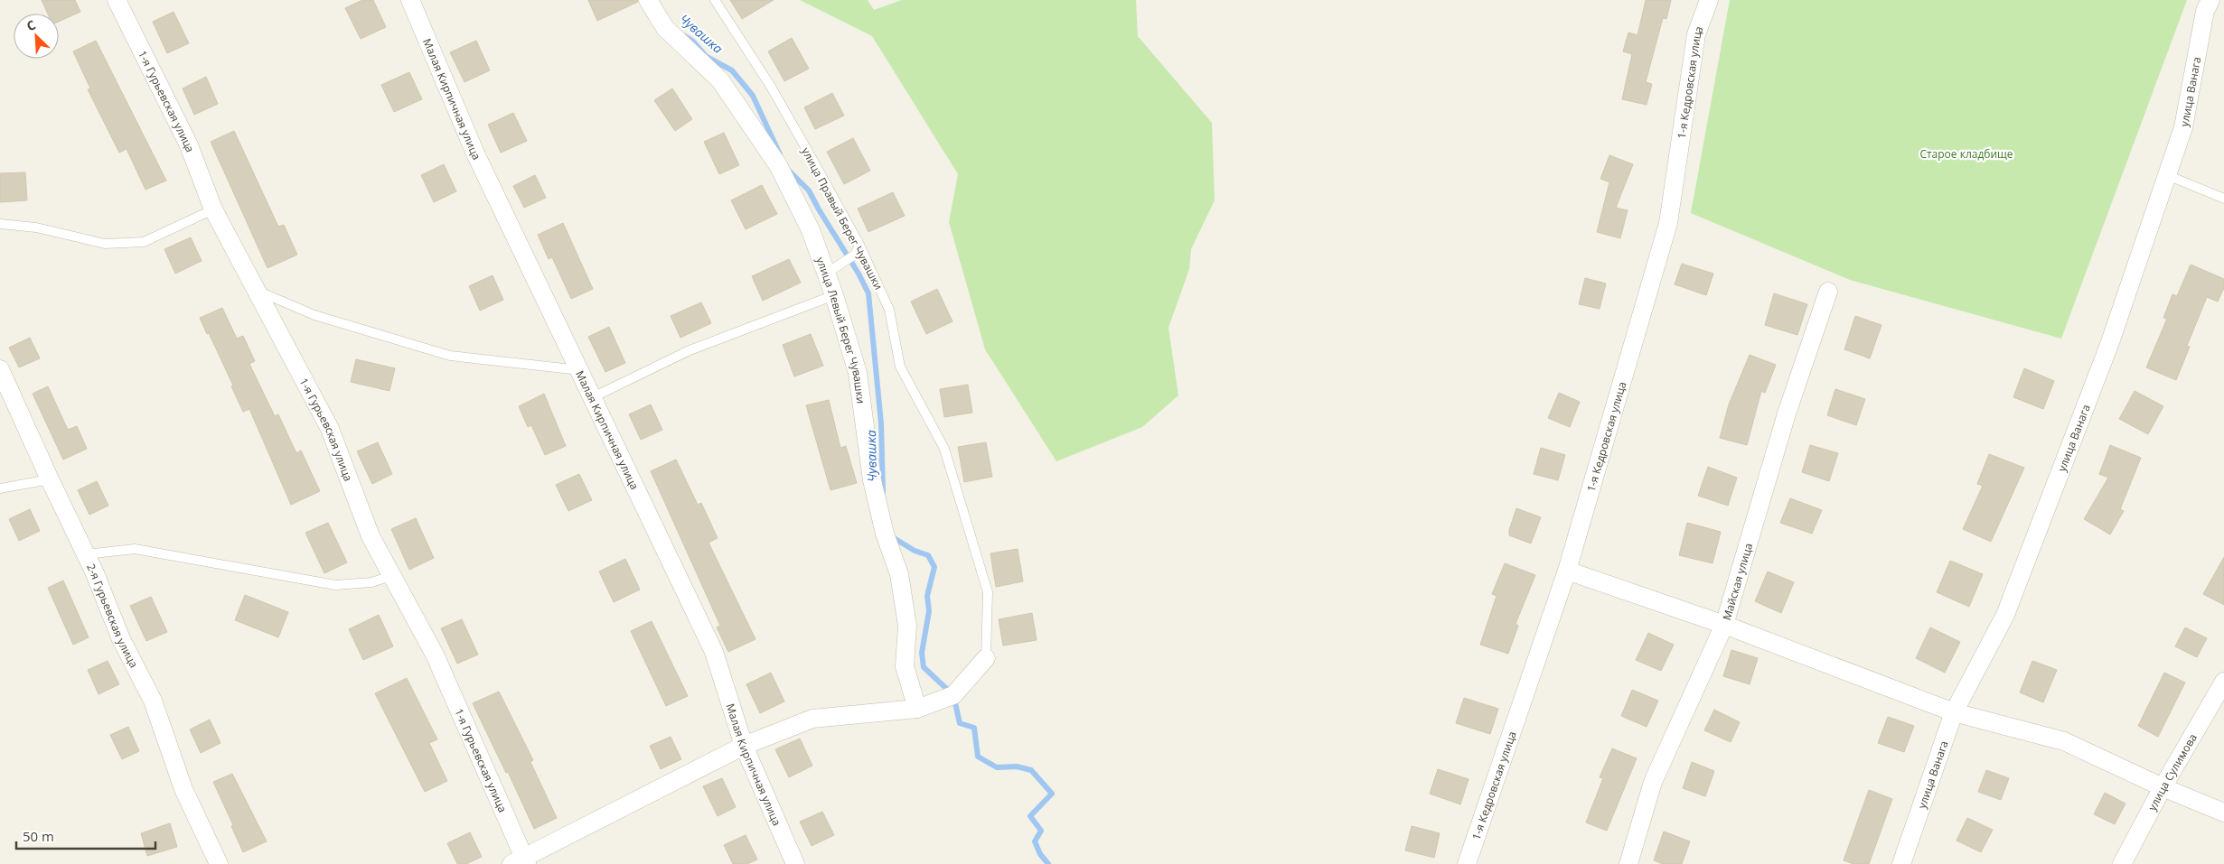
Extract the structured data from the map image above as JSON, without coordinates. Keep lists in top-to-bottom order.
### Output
{
  "streets": {
    "street": [
      "1-я Кедровская улица",
      "улица Ванага",
      "Малая Кирпичная улица",
      "1-я Гурьевская улица",
      "улица Левый Берег Чувашки",
      "Майская улица",
      "2-я Гурьевская улица",
      "улица Сулимова"
    ],
    "lane": ["улица Правый Берег Чувашки"]
  },
  "water": ["Чувашка"],
  "parks": ["Старое кладбище"],
  "scale_bar": "50 m",
  "north": "top left"
}
